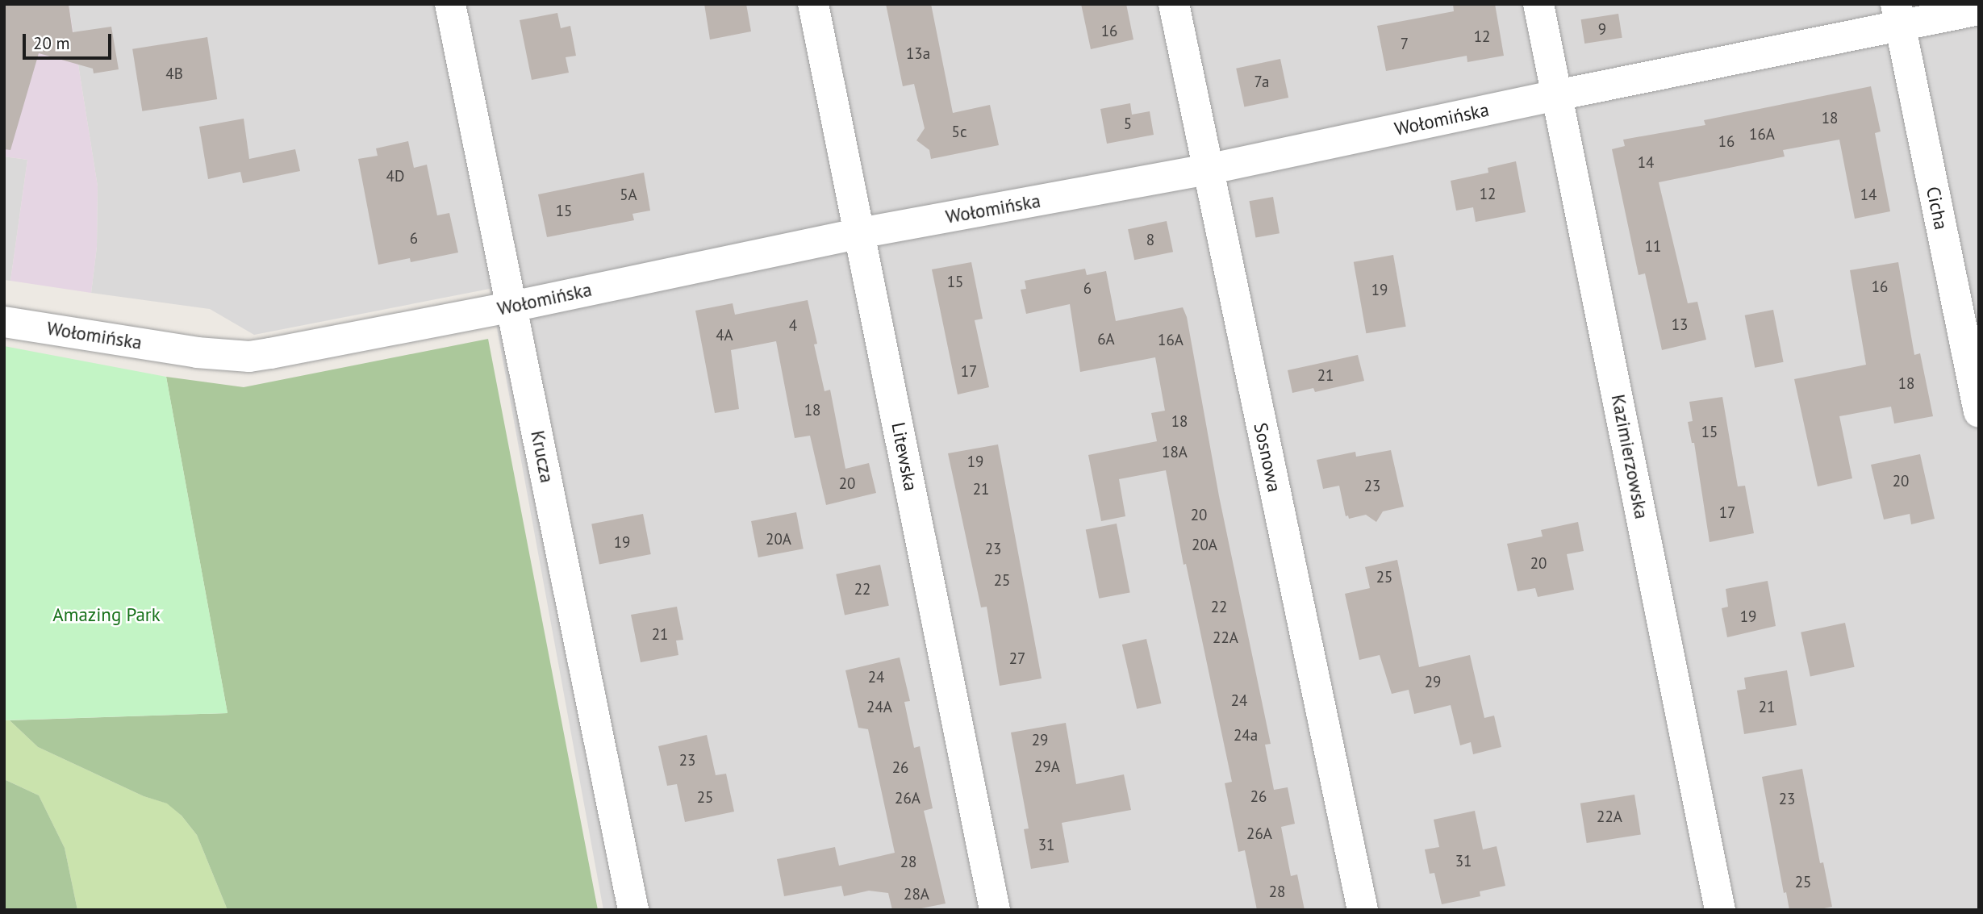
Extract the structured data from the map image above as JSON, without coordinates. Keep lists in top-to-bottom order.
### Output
{
  "streets": {
    "street": [
      "Wołomińska",
      "Cicha",
      "Krucza",
      "Litewska",
      "Kazimierzowska",
      "Sosnowa"
    ]
  },
  "crossings": [
    ["Wołomińska", "Cicha"],
    ["Wołomińska", "Krucza"],
    ["Wołomińska", "Litewska"],
    ["Wołomińska", "Kazimierzowska"],
    ["Wołomińska", "Sosnowa"]
  ],
  "parks": ["Amazing Park"],
  "house_numbers": [
    "9",
    "16",
    "12",
    "7",
    "13a",
    "4B",
    "7a",
    "18",
    "5",
    "5c",
    "16A",
    "16",
    "14",
    "4D",
    "12",
    "5A",
    "14",
    "15",
    "6",
    "8",
    "11",
    "15",
    "16",
    "6",
    "19",
    "13",
    "4",
    "4A",
    "6A",
    "16A",
    "17",
    "21",
    "18",
    "18",
    "18",
    "15",
    "18A",
    "19",
    "20",
    "20",
    "23",
    "21",
    "17",
    "20",
    "20A",
    "19",
    "20A",
    "23",
    "20",
    "25",
    "25",
    "22",
    "22",
    "19",
    "21",
    "22A",
    "27",
    "24",
    "29",
    "24",
    "24A",
    "21",
    "24a",
    "29",
    "23",
    "29A",
    "26",
    "26",
    "25",
    "26A",
    "23",
    "22A",
    "26A",
    "31",
    "31",
    "28",
    "25",
    "28",
    "28A"
  ],
  "scale_bar": "20 m"
}
